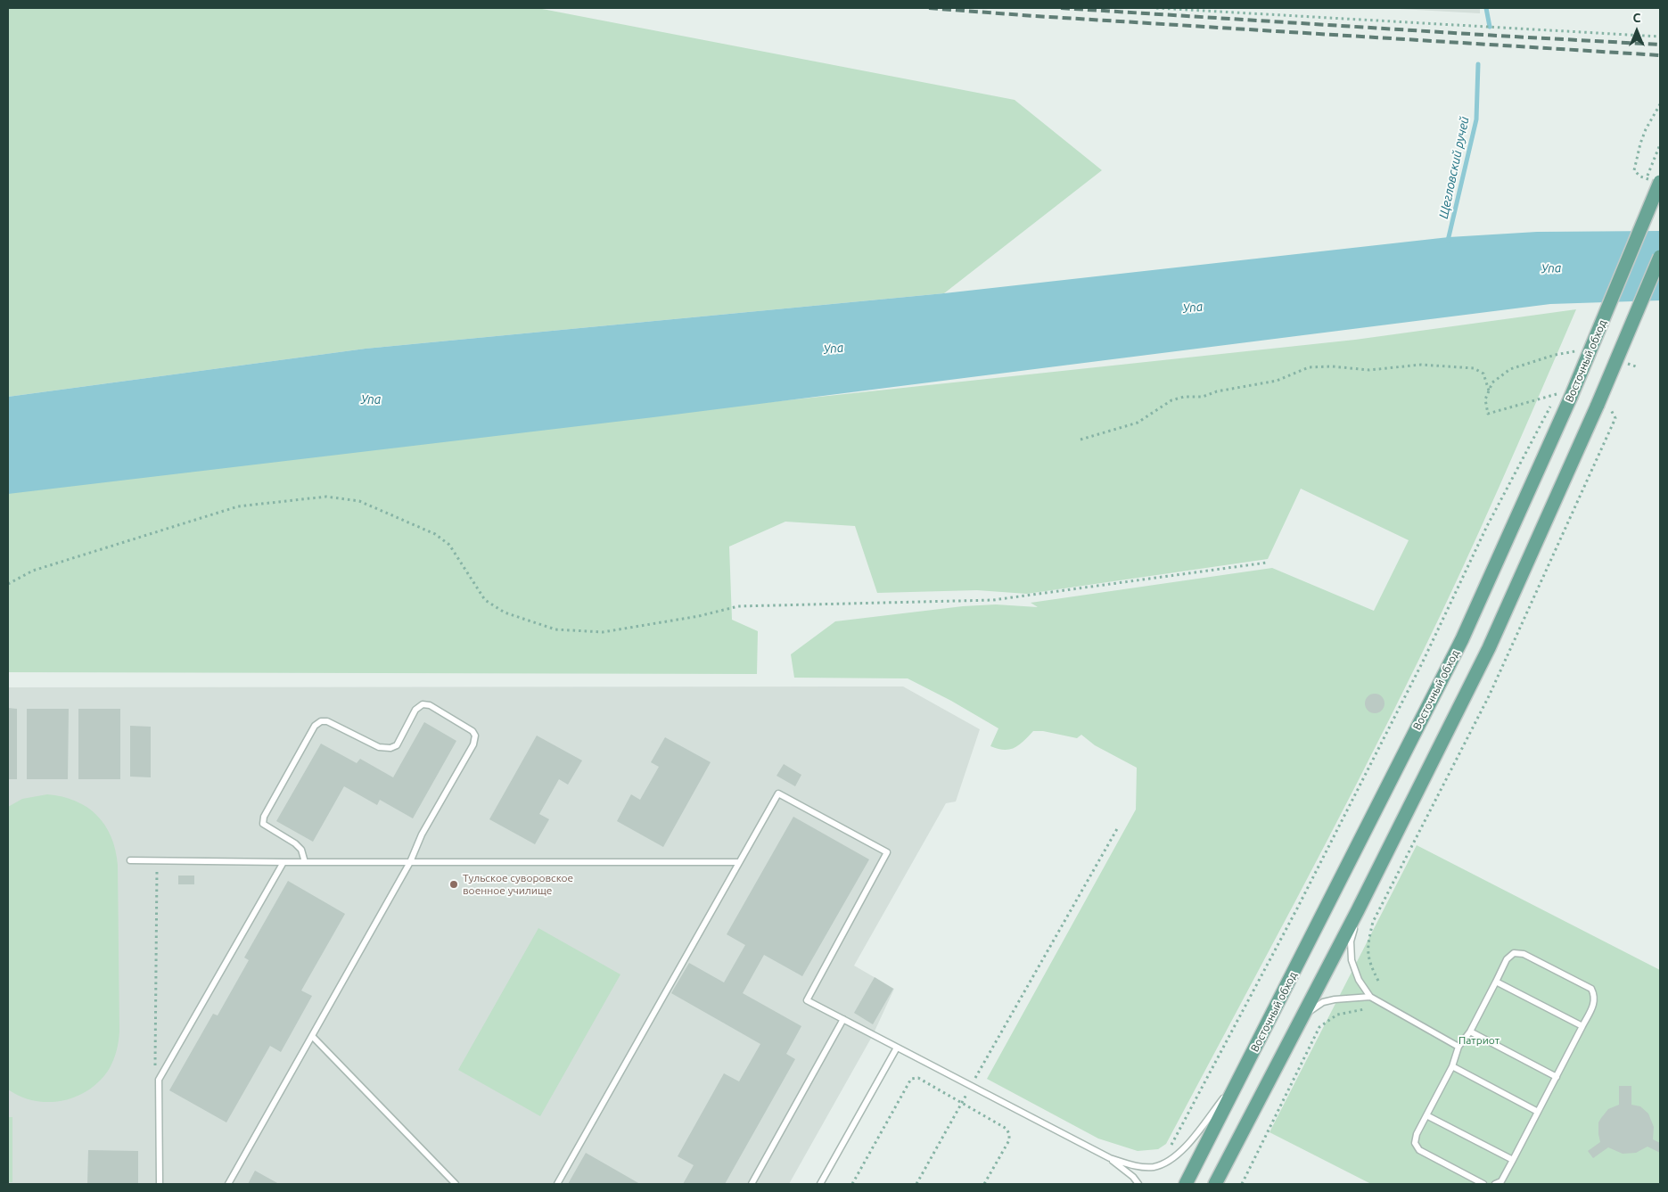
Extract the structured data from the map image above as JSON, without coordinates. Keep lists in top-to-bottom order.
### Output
{
  "streets": {
    "main road": ["Восточный обход"]
  },
  "water": ["Щегловский ручей", "Упа"],
  "parks": ["Патриот"],
  "places": ["Тульское суворовское военное училище"],
  "north": "top"
}
